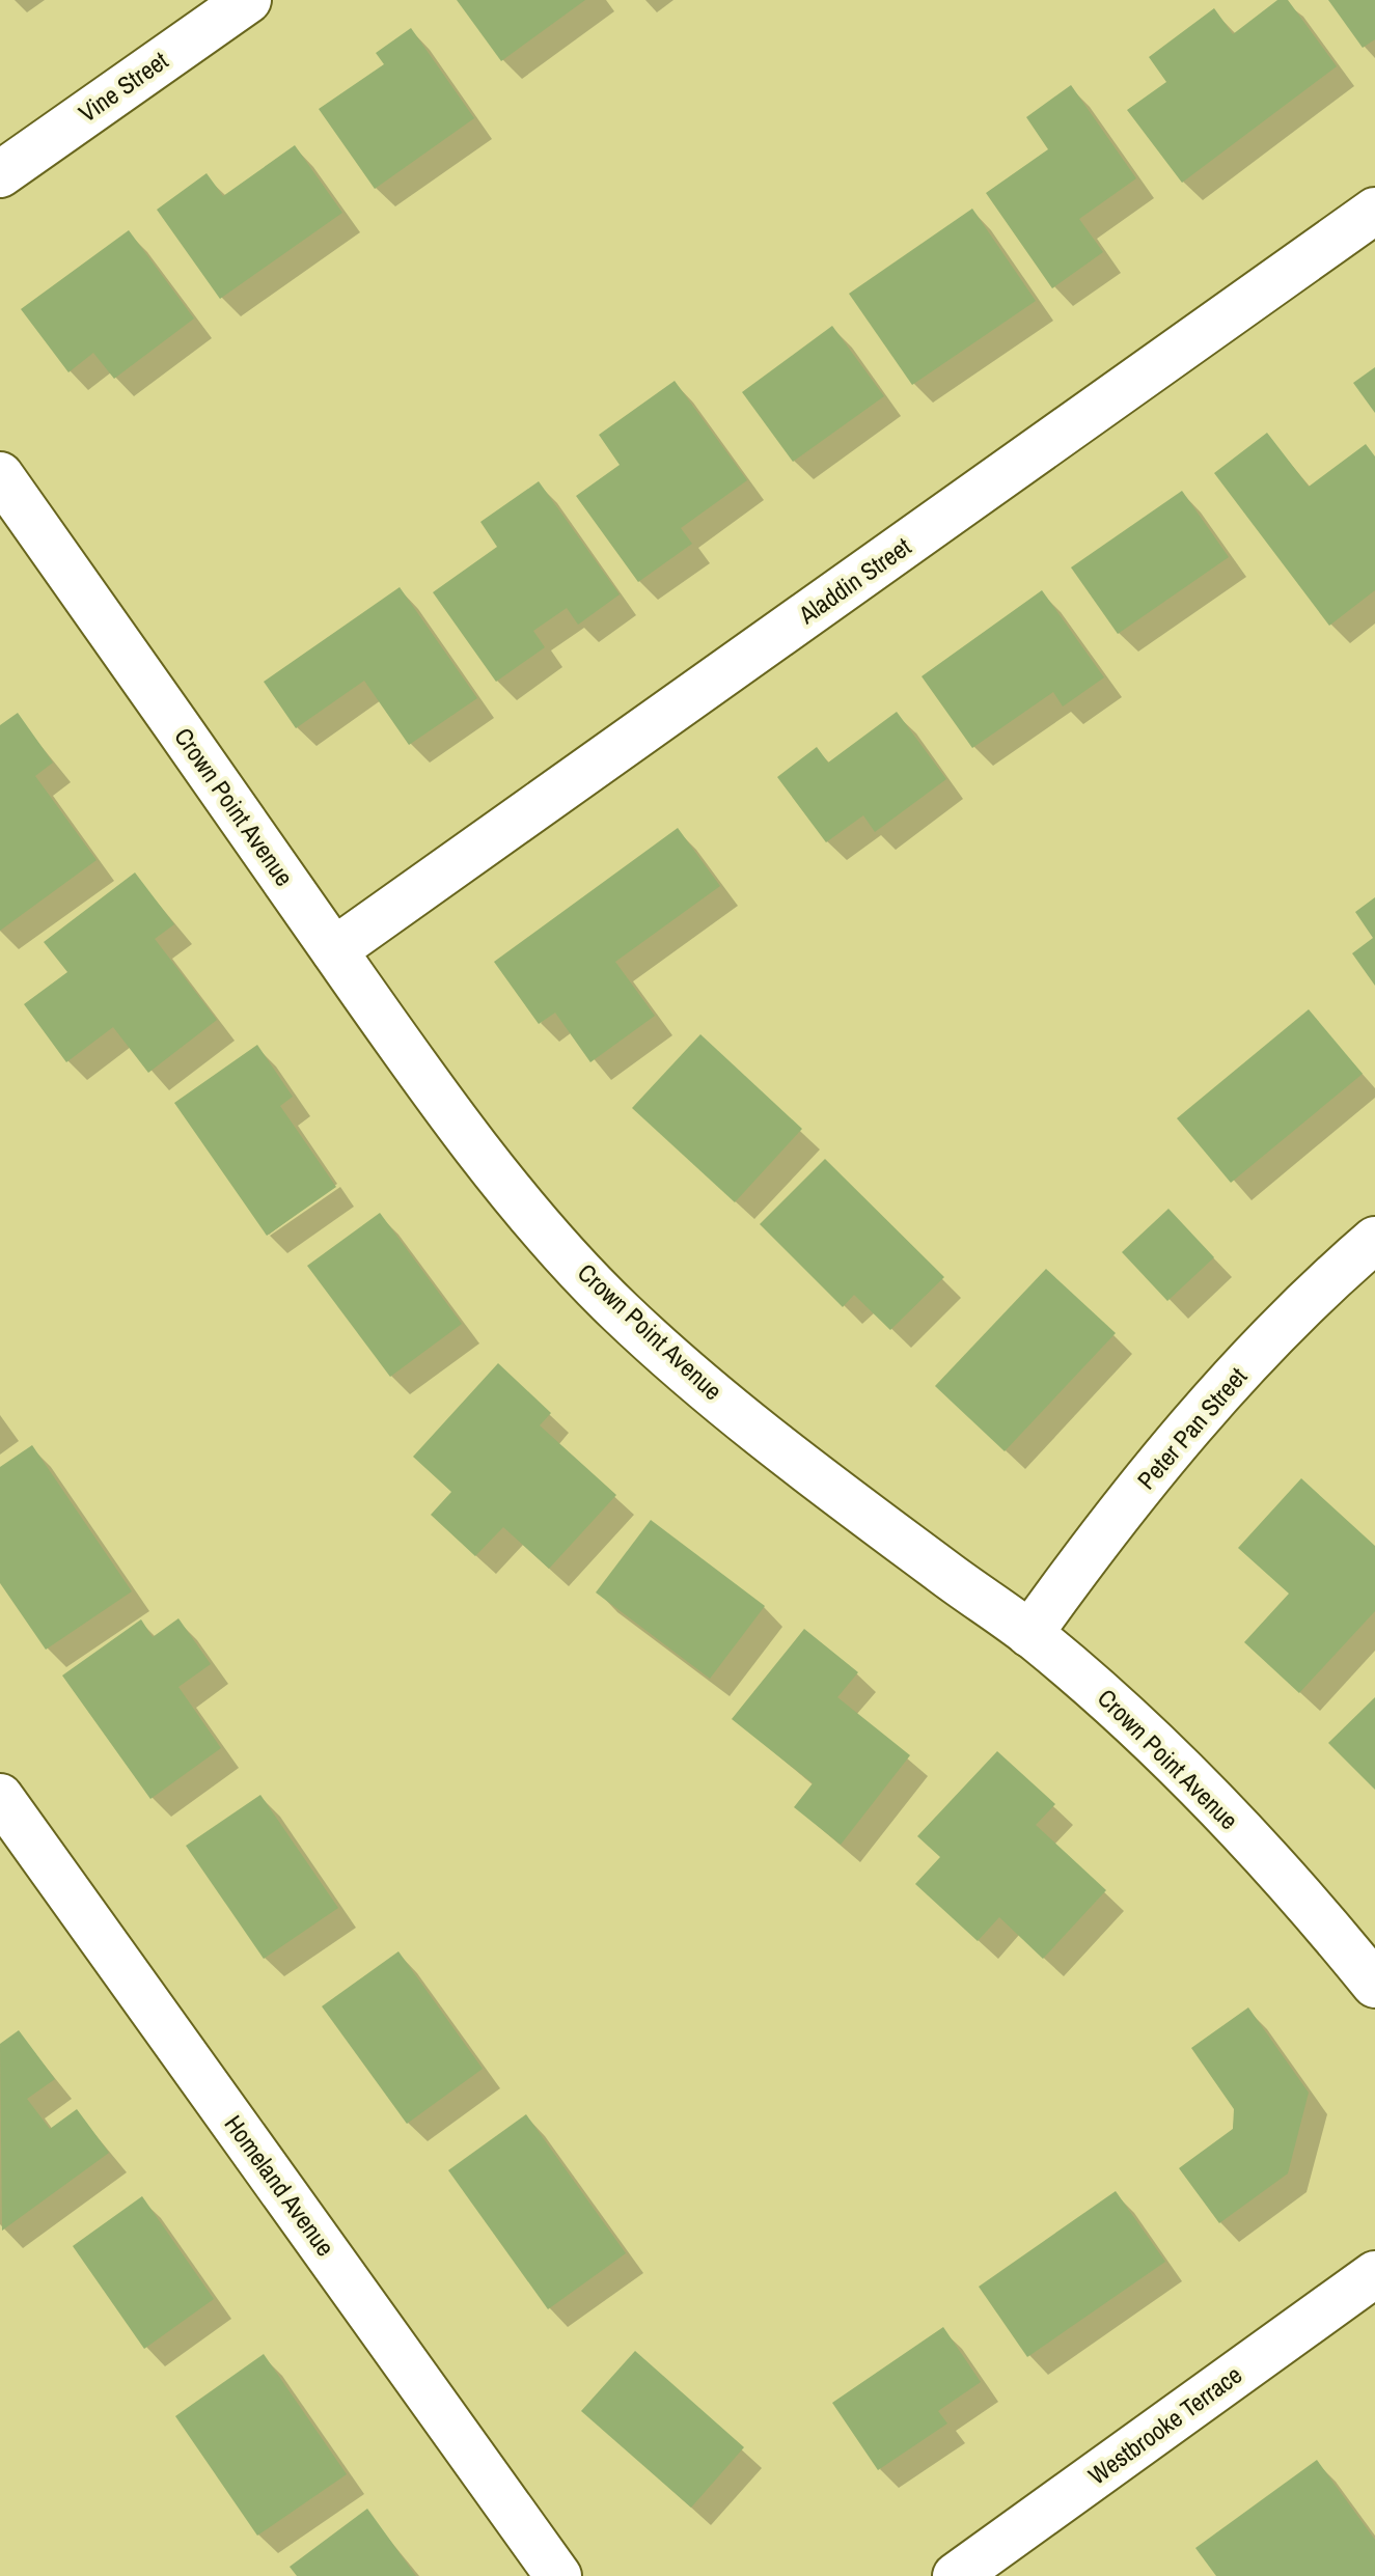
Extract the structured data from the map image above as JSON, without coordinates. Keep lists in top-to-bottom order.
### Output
{
  "streets": {
    "street": [
      "Vine Street",
      "Aladdin Street",
      "Crown Point Avenue",
      "Peter Pan Street",
      "Homeland Avenue",
      "Westbrooke Terrace"
    ]
  },
  "crossings": [
    ["Aladdin Street", "Crown Point Avenue"],
    ["Crown Point Avenue", "Peter Pan Street"]
  ]
}
